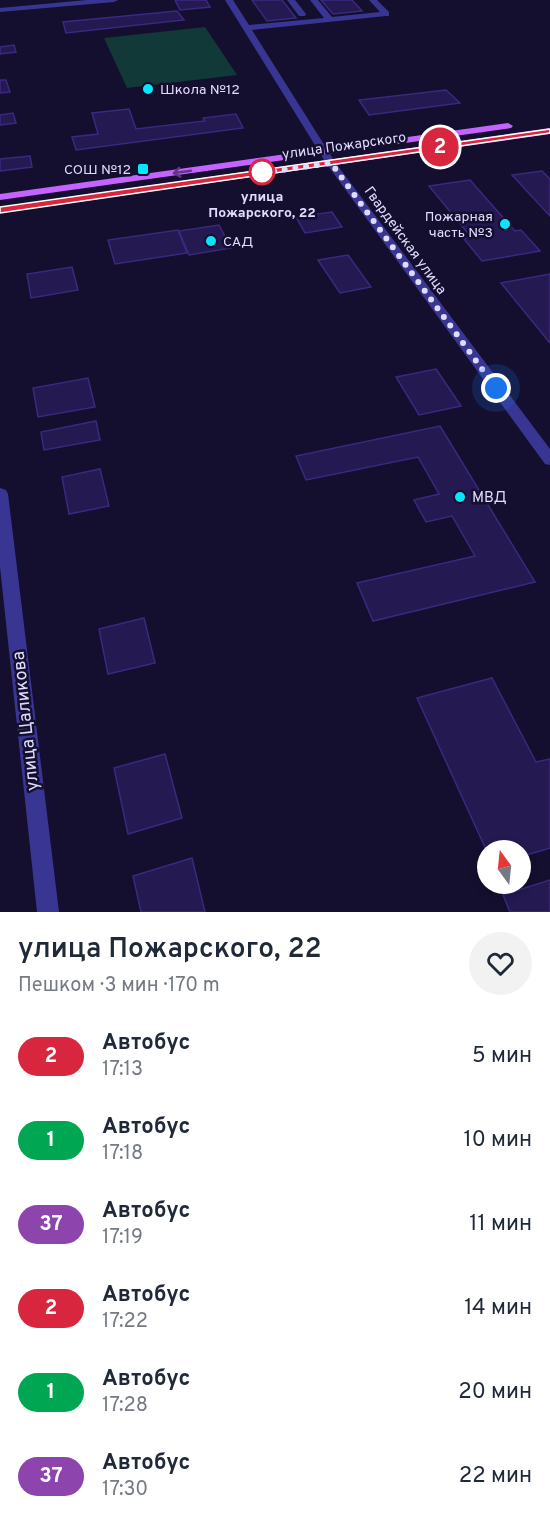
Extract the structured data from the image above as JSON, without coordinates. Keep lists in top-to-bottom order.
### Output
{
  "streets": {
    "main road": ["улица Пожарского"],
    "street": ["Гвардейская улица", "улица Цаликова"]
  },
  "crossings": [
    ["улица Пожарского", "Гвардейская улица"]
  ],
  "places": {
    "other": [
      "Школа №12",
      "улица Пожарского, 22",
      "Пожарная часть №3",
      "САД",
      "МВД"
    ],
    "transit": ["СОШ №12"]
  },
  "lines": ["bus line 2"],
  "north": "top",
  "page": {
    "on_map": "2",
    "heading": ["улица Пожарского, 22", "Пешком · 3 мин · 170 m"],
    "list": [
      {
        "mark": "2",
        "name": "Автобус",
        "note": "17:13",
        "value": "5 мин"
      },
      {
        "mark": "1",
        "name": "Автобус",
        "note": "17:18",
        "value": "10 мин"
      },
      {
        "mark": "37",
        "name": "Автобус",
        "note": "17:19",
        "value": "11 мин"
      },
      {
        "mark": "2",
        "name": "Автобус",
        "note": "17:22",
        "value": "14 мин"
      },
      {
        "mark": "1",
        "name": "Автобус",
        "note": "17:28",
        "value": "20 мин"
      },
      {
        "mark": "37",
        "name": "Автобус",
        "note": "17:30",
        "value": "22 мин"
      }
    ]
  }
}
